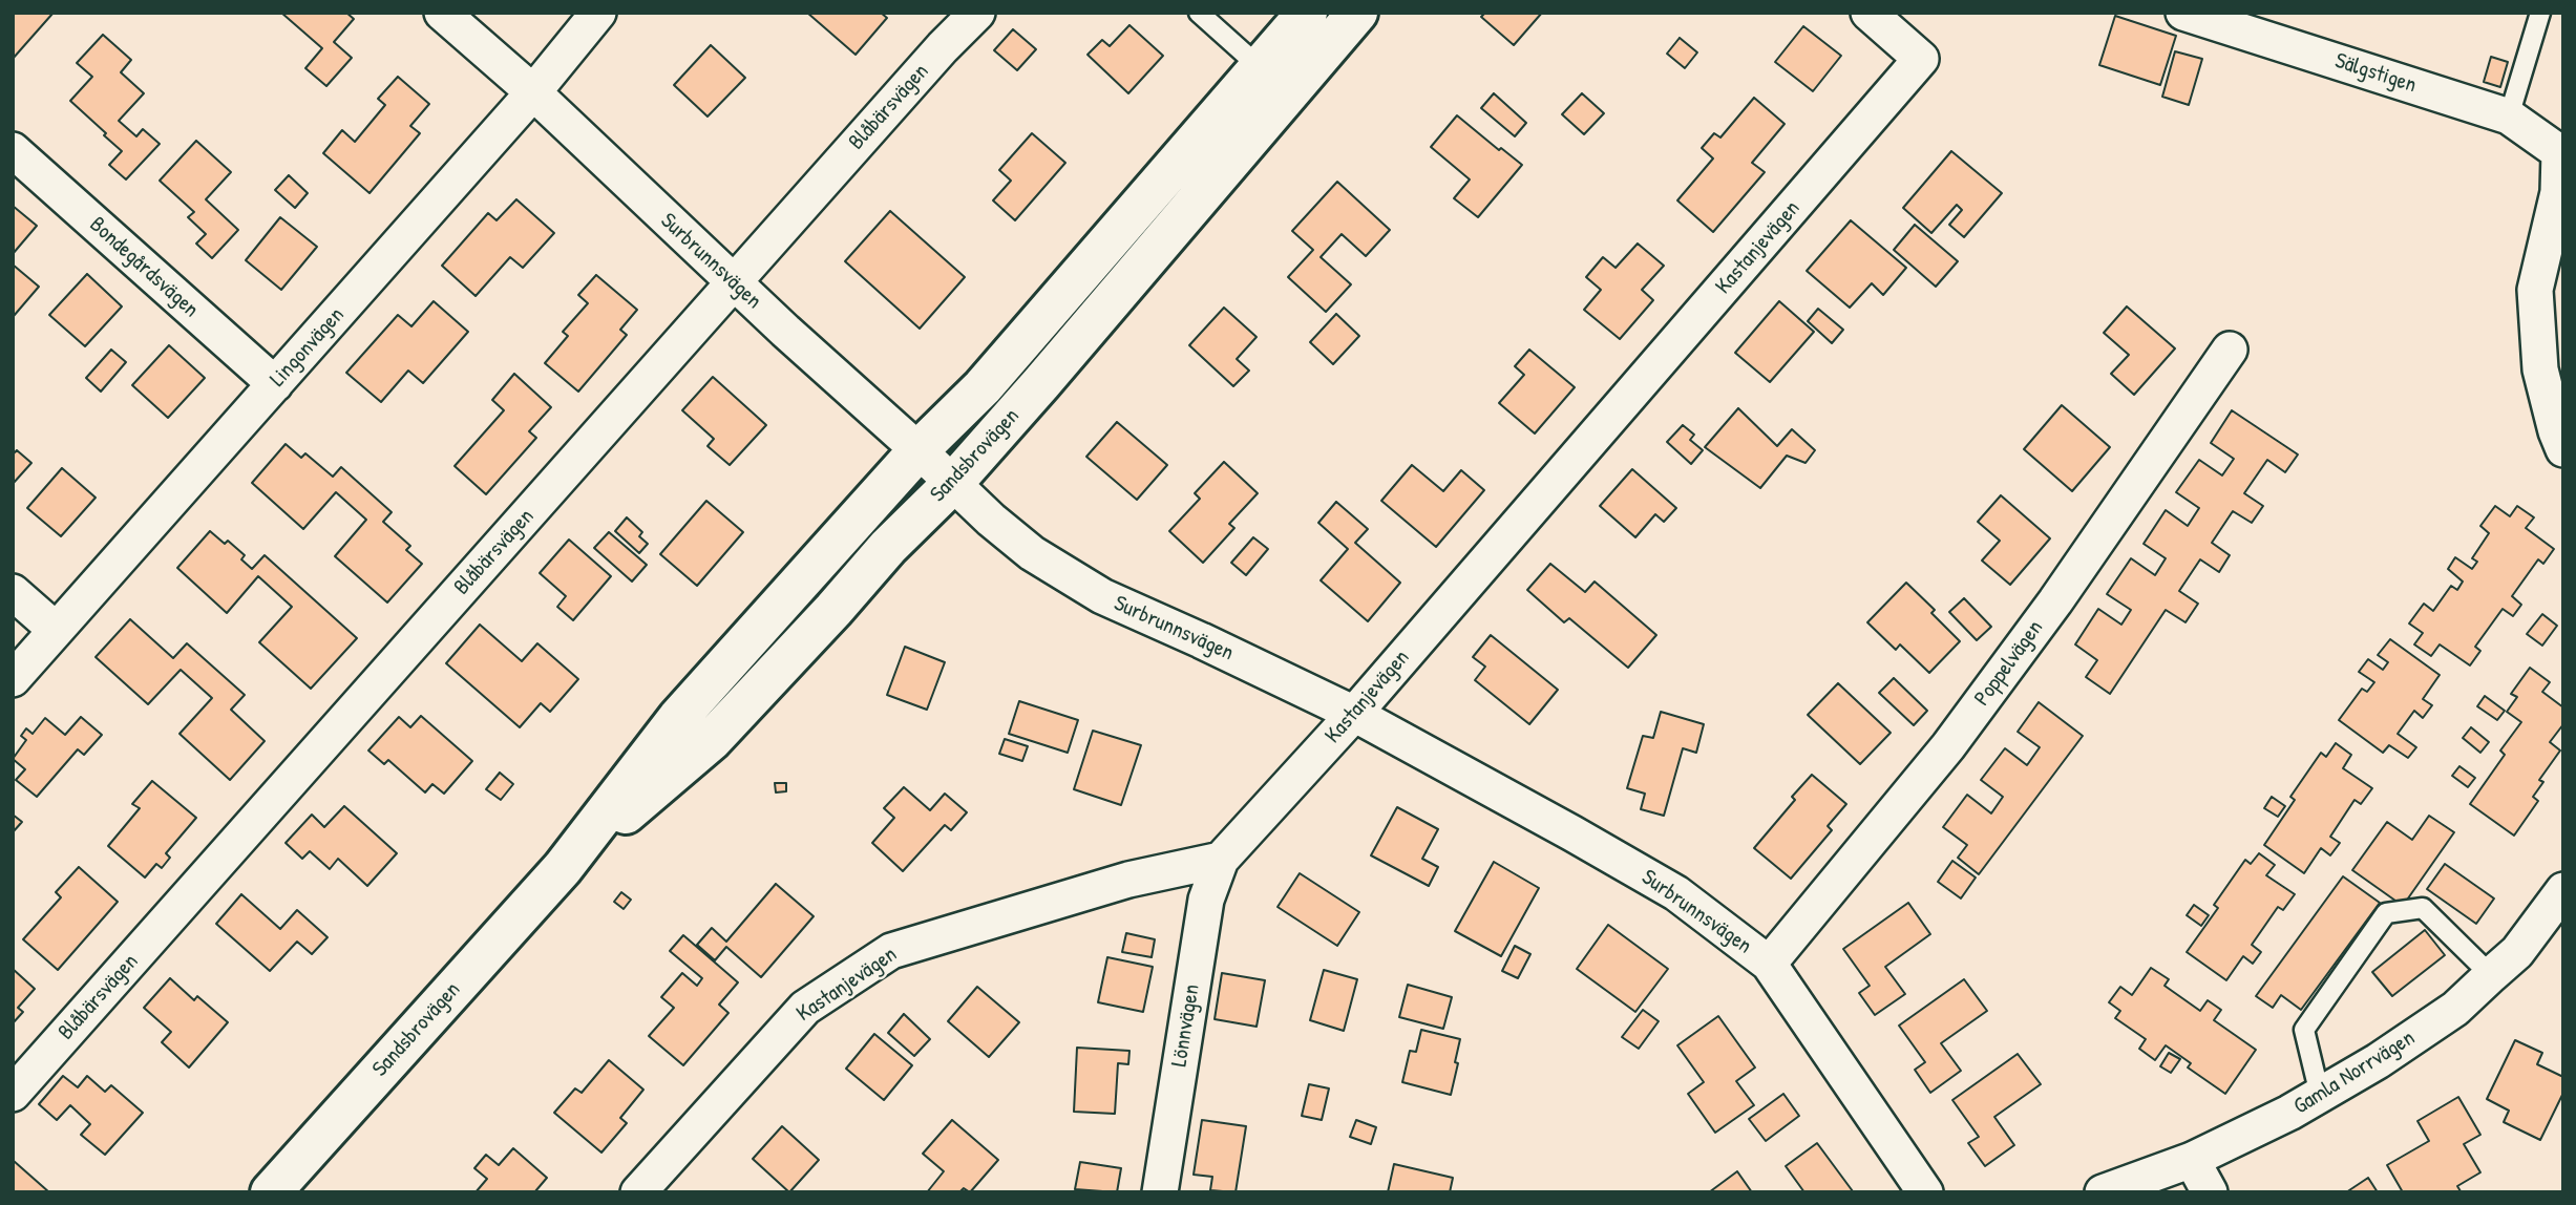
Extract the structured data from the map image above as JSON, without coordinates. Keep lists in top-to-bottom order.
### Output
{
  "streets": {
    "main road": ["Sandsbrovägen"],
    "street": [
      "Sälgstigen",
      "Blåbärsvägen",
      "Kastanjevägen",
      "Surbrunnsvägen",
      "Bondegårdsvägen",
      "Lingonvägen",
      "Poppelvägen",
      "Lönnvägen",
      "Gamla Norrvägen"
    ]
  },
  "crossings": [
    ["Blåbärsvägen", "Surbrunnsvägen"],
    ["Kastanjevägen", "Surbrunnsvägen"],
    ["Kastanjevägen", "Lönnvägen"],
    ["Surbrunnsvägen", "Lingonvägen"],
    ["Surbrunnsvägen", "Sandsbrovägen"],
    ["Surbrunnsvägen", "Poppelvägen"],
    ["Bondegårdsvägen", "Lingonvägen"]
  ]
}
